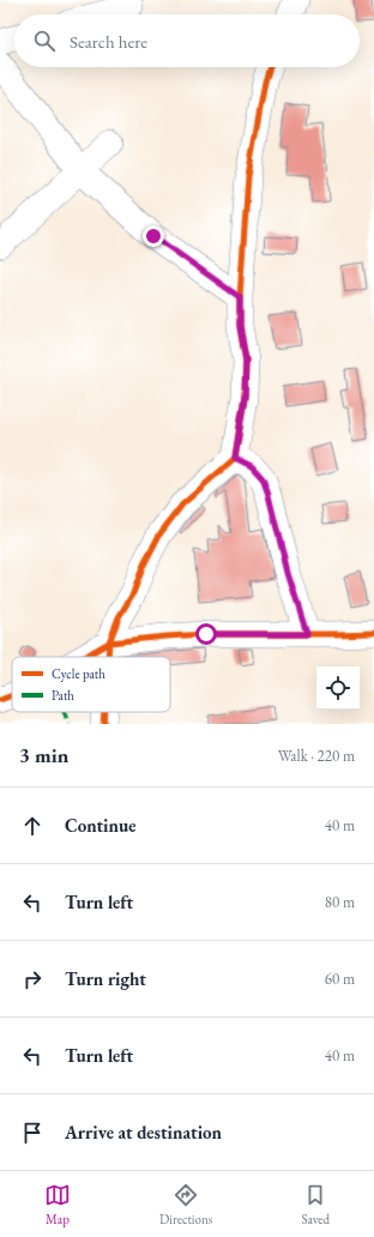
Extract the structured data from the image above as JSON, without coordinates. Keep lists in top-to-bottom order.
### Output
{
  "legend": ["Cycle path", "Path"],
  "page": {
    "search": "Search here",
    "heading": ["3 min", "Walk · 220 m"],
    "list": [
      ["Continue", "40 m"],
      ["Turn left", "80 m"],
      ["Turn right", "60 m"],
      ["Turn left", "40 m"],
      "Arrive at destination"
    ],
    "nav": ["Map", "Directions", "Saved"]
  }
}
